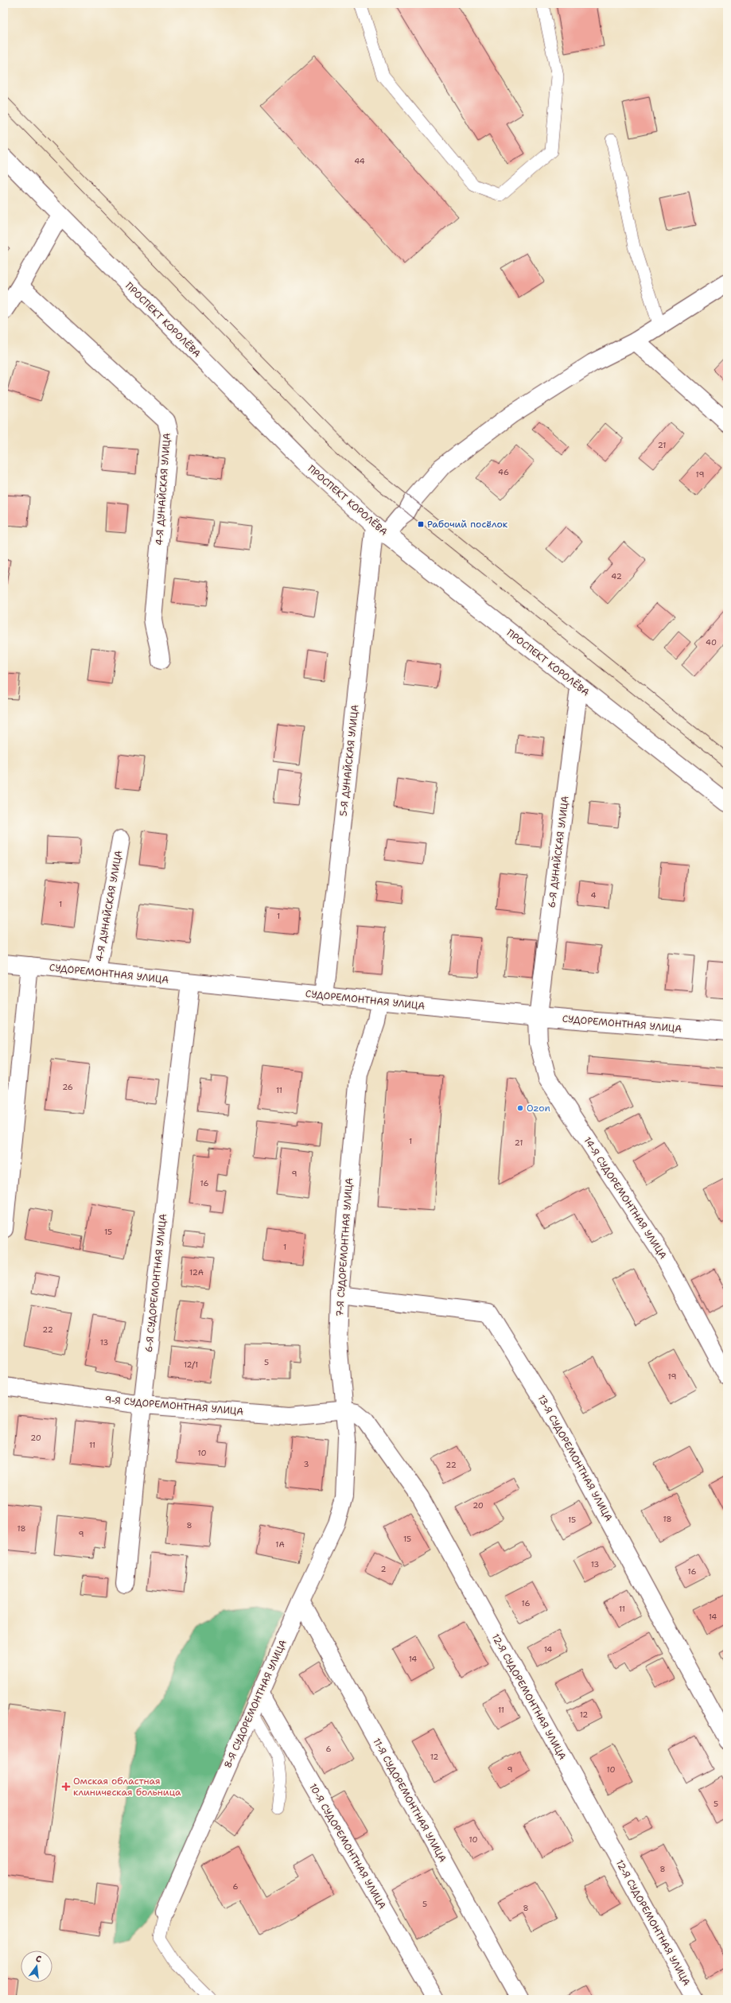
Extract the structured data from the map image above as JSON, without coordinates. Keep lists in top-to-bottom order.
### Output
{
  "streets": {
    "street": [
      "ПРОСПЕКТ КОРОЛЁВА",
      "4-Я ДУНАЙСКАЯ УЛИЦА",
      "5-Я ДУНАЙСКАЯ УЛИЦА",
      "6-Я ДУНАЙСКАЯ УЛИЦА",
      "СУДОРЕМОНТНАЯ УЛИЦА",
      "14-Я СУДОРЕМОНТНАЯ УЛИЦА",
      "7-Я СУДОРЕМОНТНАЯ УЛИЦА",
      "6-Я СУДОРЕМОНТНАЯ УЛИЦА",
      "9-Я СУДОРЕМОНТНАЯ УЛИЦА",
      "13-Я СУДОРЕМОНТНАЯ УЛИЦА",
      "12-Я СУДОРЕМОНТНАЯ УЛИЦА",
      "8-Я СУДОРЕМОНТНАЯ УЛИЦА",
      "11-Я СУДОРЕМОНТНАЯ УЛИЦА",
      "10-Я СУДОРЕМОНТНАЯ УЛИЦА"
    ]
  },
  "crossings": [
    ["ПРОСПЕКТ КОРОЛЁВА", "5-Я ДУНАЙСКАЯ УЛИЦА"],
    ["ПРОСПЕКТ КОРОЛЁВА", "6-Я ДУНАЙСКАЯ УЛИЦА"],
    ["4-Я ДУНАЙСКАЯ УЛИЦА", "СУДОРЕМОНТНАЯ УЛИЦА"],
    ["5-Я ДУНАЙСКАЯ УЛИЦА", "СУДОРЕМОНТНАЯ УЛИЦА"],
    ["6-Я ДУНАЙСКАЯ УЛИЦА", "СУДОРЕМОНТНАЯ УЛИЦА"],
    ["6-Я ДУНАЙСКАЯ УЛИЦА", "14-Я СУДОРЕМОНТНАЯ УЛИЦА"],
    ["СУДОРЕМОНТНАЯ УЛИЦА", "14-Я СУДОРЕМОНТНАЯ УЛИЦА"],
    ["СУДОРЕМОНТНАЯ УЛИЦА", "7-Я СУДОРЕМОНТНАЯ УЛИЦА"],
    ["СУДОРЕМОНТНАЯ УЛИЦА", "6-Я СУДОРЕМОНТНАЯ УЛИЦА"],
    ["7-Я СУДОРЕМОНТНАЯ УЛИЦА", "9-Я СУДОРЕМОНТНАЯ УЛИЦА"],
    ["7-Я СУДОРЕМОНТНАЯ УЛИЦА", "13-Я СУДОРЕМОНТНАЯ УЛИЦА"],
    ["7-Я СУДОРЕМОНТНАЯ УЛИЦА", "12-Я СУДОРЕМОНТНАЯ УЛИЦА"],
    ["7-Я СУДОРЕМОНТНАЯ УЛИЦА", "8-Я СУДОРЕМОНТНАЯ УЛИЦА"],
    ["6-Я СУДОРЕМОНТНАЯ УЛИЦА", "9-Я СУДОРЕМОНТНАЯ УЛИЦА"],
    ["9-Я СУДОРЕМОНТНАЯ УЛИЦА", "12-Я СУДОРЕМОНТНАЯ УЛИЦА"],
    ["8-Я СУДОРЕМОНТНАЯ УЛИЦА", "11-Я СУДОРЕМОНТНАЯ УЛИЦА"],
    ["8-Я СУДОРЕМОНТНАЯ УЛИЦА", "10-Я СУДОРЕМОНТНАЯ УЛИЦА"]
  ],
  "places": {
    "transit": ["Рабочий посёлок"],
    "other": ["Ozon"],
    "health": ["Омская областная клиническая больница"]
  },
  "house_numbers": [
    "44",
    "21",
    "46",
    "19",
    "42",
    "40",
    "4",
    "1",
    "1",
    "26",
    "11",
    "1",
    "21",
    "9",
    "16",
    "15",
    "1",
    "12А",
    "22",
    "13",
    "5",
    "12/1",
    "19",
    "20",
    "11",
    "10",
    "3",
    "22",
    "20",
    "18",
    "15",
    "8",
    "18",
    "9",
    "15",
    "1А",
    "13",
    "2",
    "16",
    "16",
    "11",
    "14",
    "14",
    "14",
    "11",
    "12",
    "6",
    "12",
    "9",
    "10",
    "5",
    "10",
    "8",
    "6",
    "5",
    "8"
  ],
  "north": "top"
}
